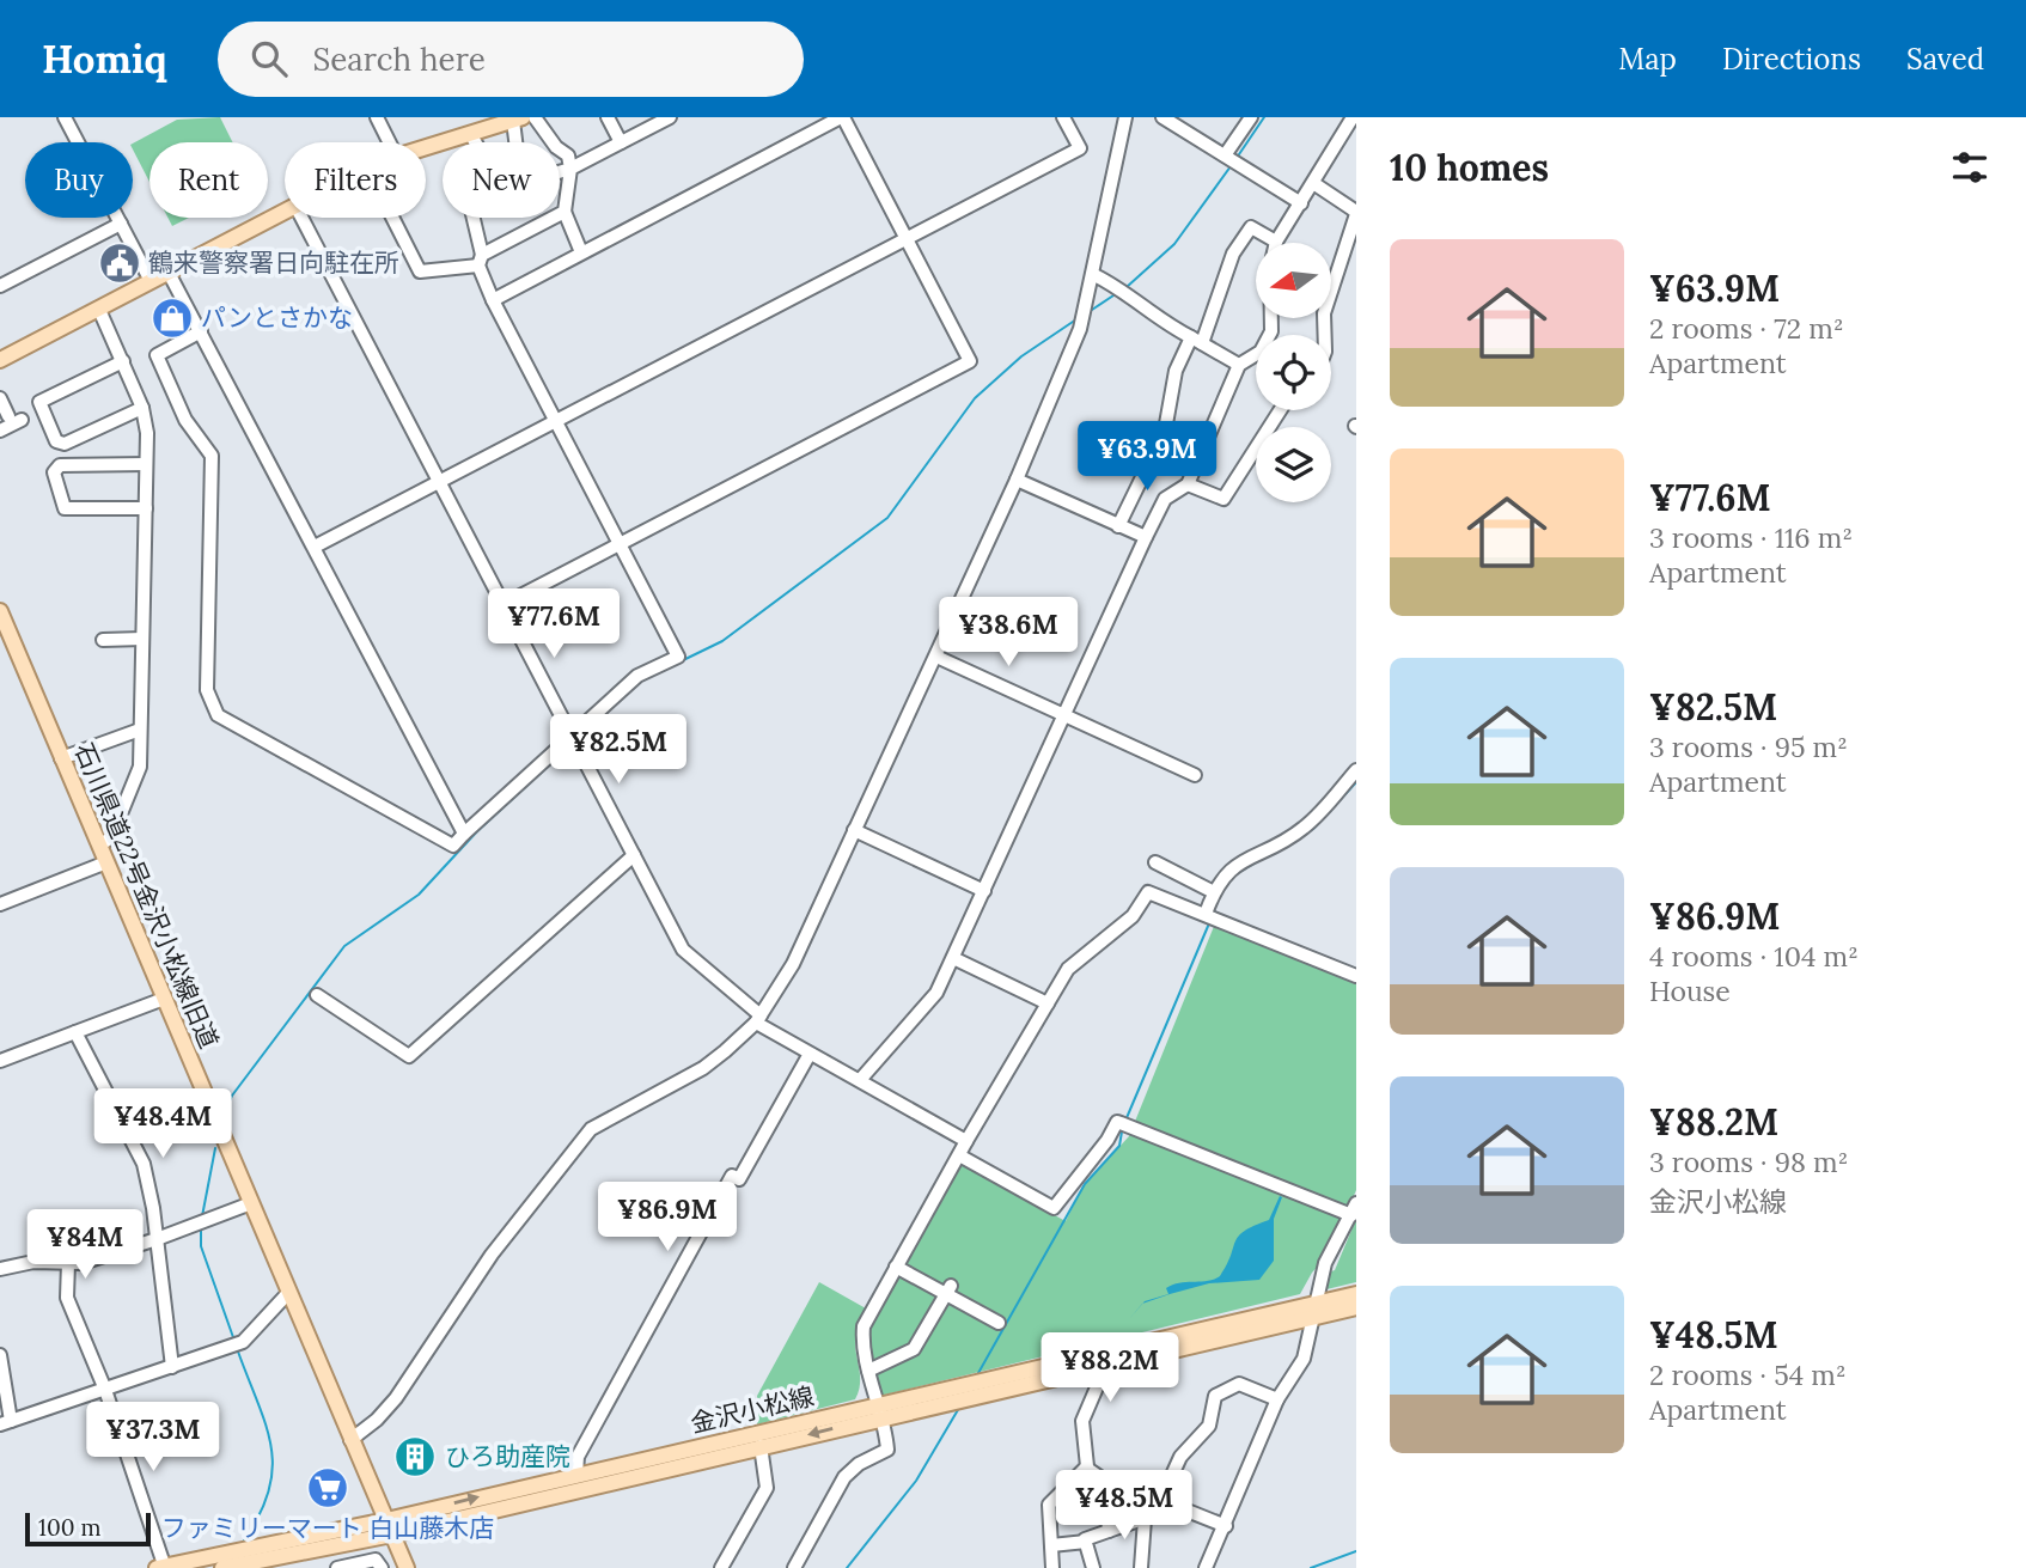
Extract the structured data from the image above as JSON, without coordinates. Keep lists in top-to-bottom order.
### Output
{
  "streets": {
    "main road": ["石川県道22号金沢小松線旧道", "金沢小松線"]
  },
  "crossings": [
    ["石川県道22号金沢小松線旧道", "金沢小松線"]
  ],
  "places": {
    "public building": ["鶴来警察署日向駐在所"],
    "shop": ["パンとさかな"],
    "building": ["ひろ助産院"],
    "supermarket": ["ファミリーマート 白山藤木店"]
  },
  "scale_bar": "100 m",
  "north": "left",
  "page": {
    "header": "Homiq",
    "search": "Search here",
    "nav": ["Map", "Directions", "Saved"],
    "heading": "10 homes",
    "chip": [
      "Buy",
      "Rent",
      "Filters",
      "New"
    ],
    "list": [
      {
        "name": "¥63.9M",
        "note": "2 rooms · 72 m² · Apartment"
      },
      {
        "name": "¥77.6M",
        "note": "3 rooms · 116 m² · Apartment"
      },
      {
        "name": "¥82.5M",
        "note": "3 rooms · 95 m² · Apartment"
      },
      {
        "name": "¥86.9M",
        "note": "4 rooms · 104 m² · House"
      },
      {
        "name": "¥88.2M",
        "note": "3 rooms · 98 m² · 金沢小松線"
      },
      {
        "name": "¥48.5M",
        "note": "2 rooms · 54 m² · Apartment"
      }
    ],
    "price": [
      "¥63.9M",
      "¥77.6M",
      "¥38.6M",
      "¥82.5M",
      "¥48.4M",
      "¥86.9M",
      "¥84M",
      "¥88.2M",
      "¥37.3M",
      "¥48.5M"
    ],
    "scale": "100 m"
  }
}
